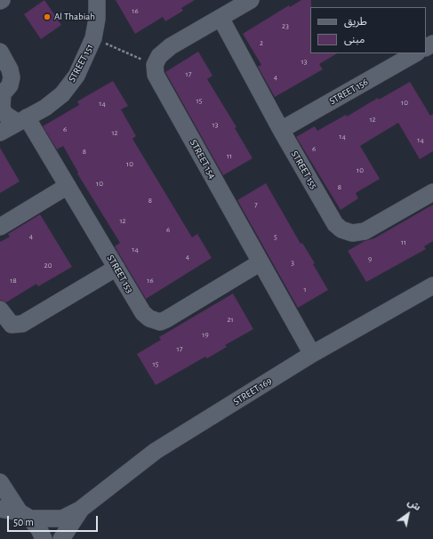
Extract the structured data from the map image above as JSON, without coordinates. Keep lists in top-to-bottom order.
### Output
{
  "streets": {
    "street": [
      "STREET 151",
      "STREET 156",
      "STREET 154",
      "STREET 155",
      "STREET 153",
      "STREET 169"
    ]
  },
  "crossings": [
    ["STREET 151", "STREET 153"],
    ["STREET 156", "STREET 155"],
    ["STREET 154", "STREET 153"],
    ["STREET 154", "STREET 169"]
  ],
  "places": ["Al Thabiah"],
  "house_numbers": [
    "16",
    "23",
    "2",
    "13",
    "17",
    "4",
    "15",
    "10",
    "14",
    "12",
    "13",
    "6",
    "12",
    "14",
    "14",
    "6",
    "8",
    "11",
    "10",
    "10",
    "10",
    "8",
    "8",
    "7",
    "12",
    "6",
    "4",
    "5",
    "11",
    "14",
    "4",
    "9",
    "3",
    "20",
    "18",
    "16",
    "1",
    "21",
    "19",
    "17",
    "15"
  ],
  "legend": ["طريق", "مبنى"],
  "scale_bar": "50 m",
  "north": "top right"
}
